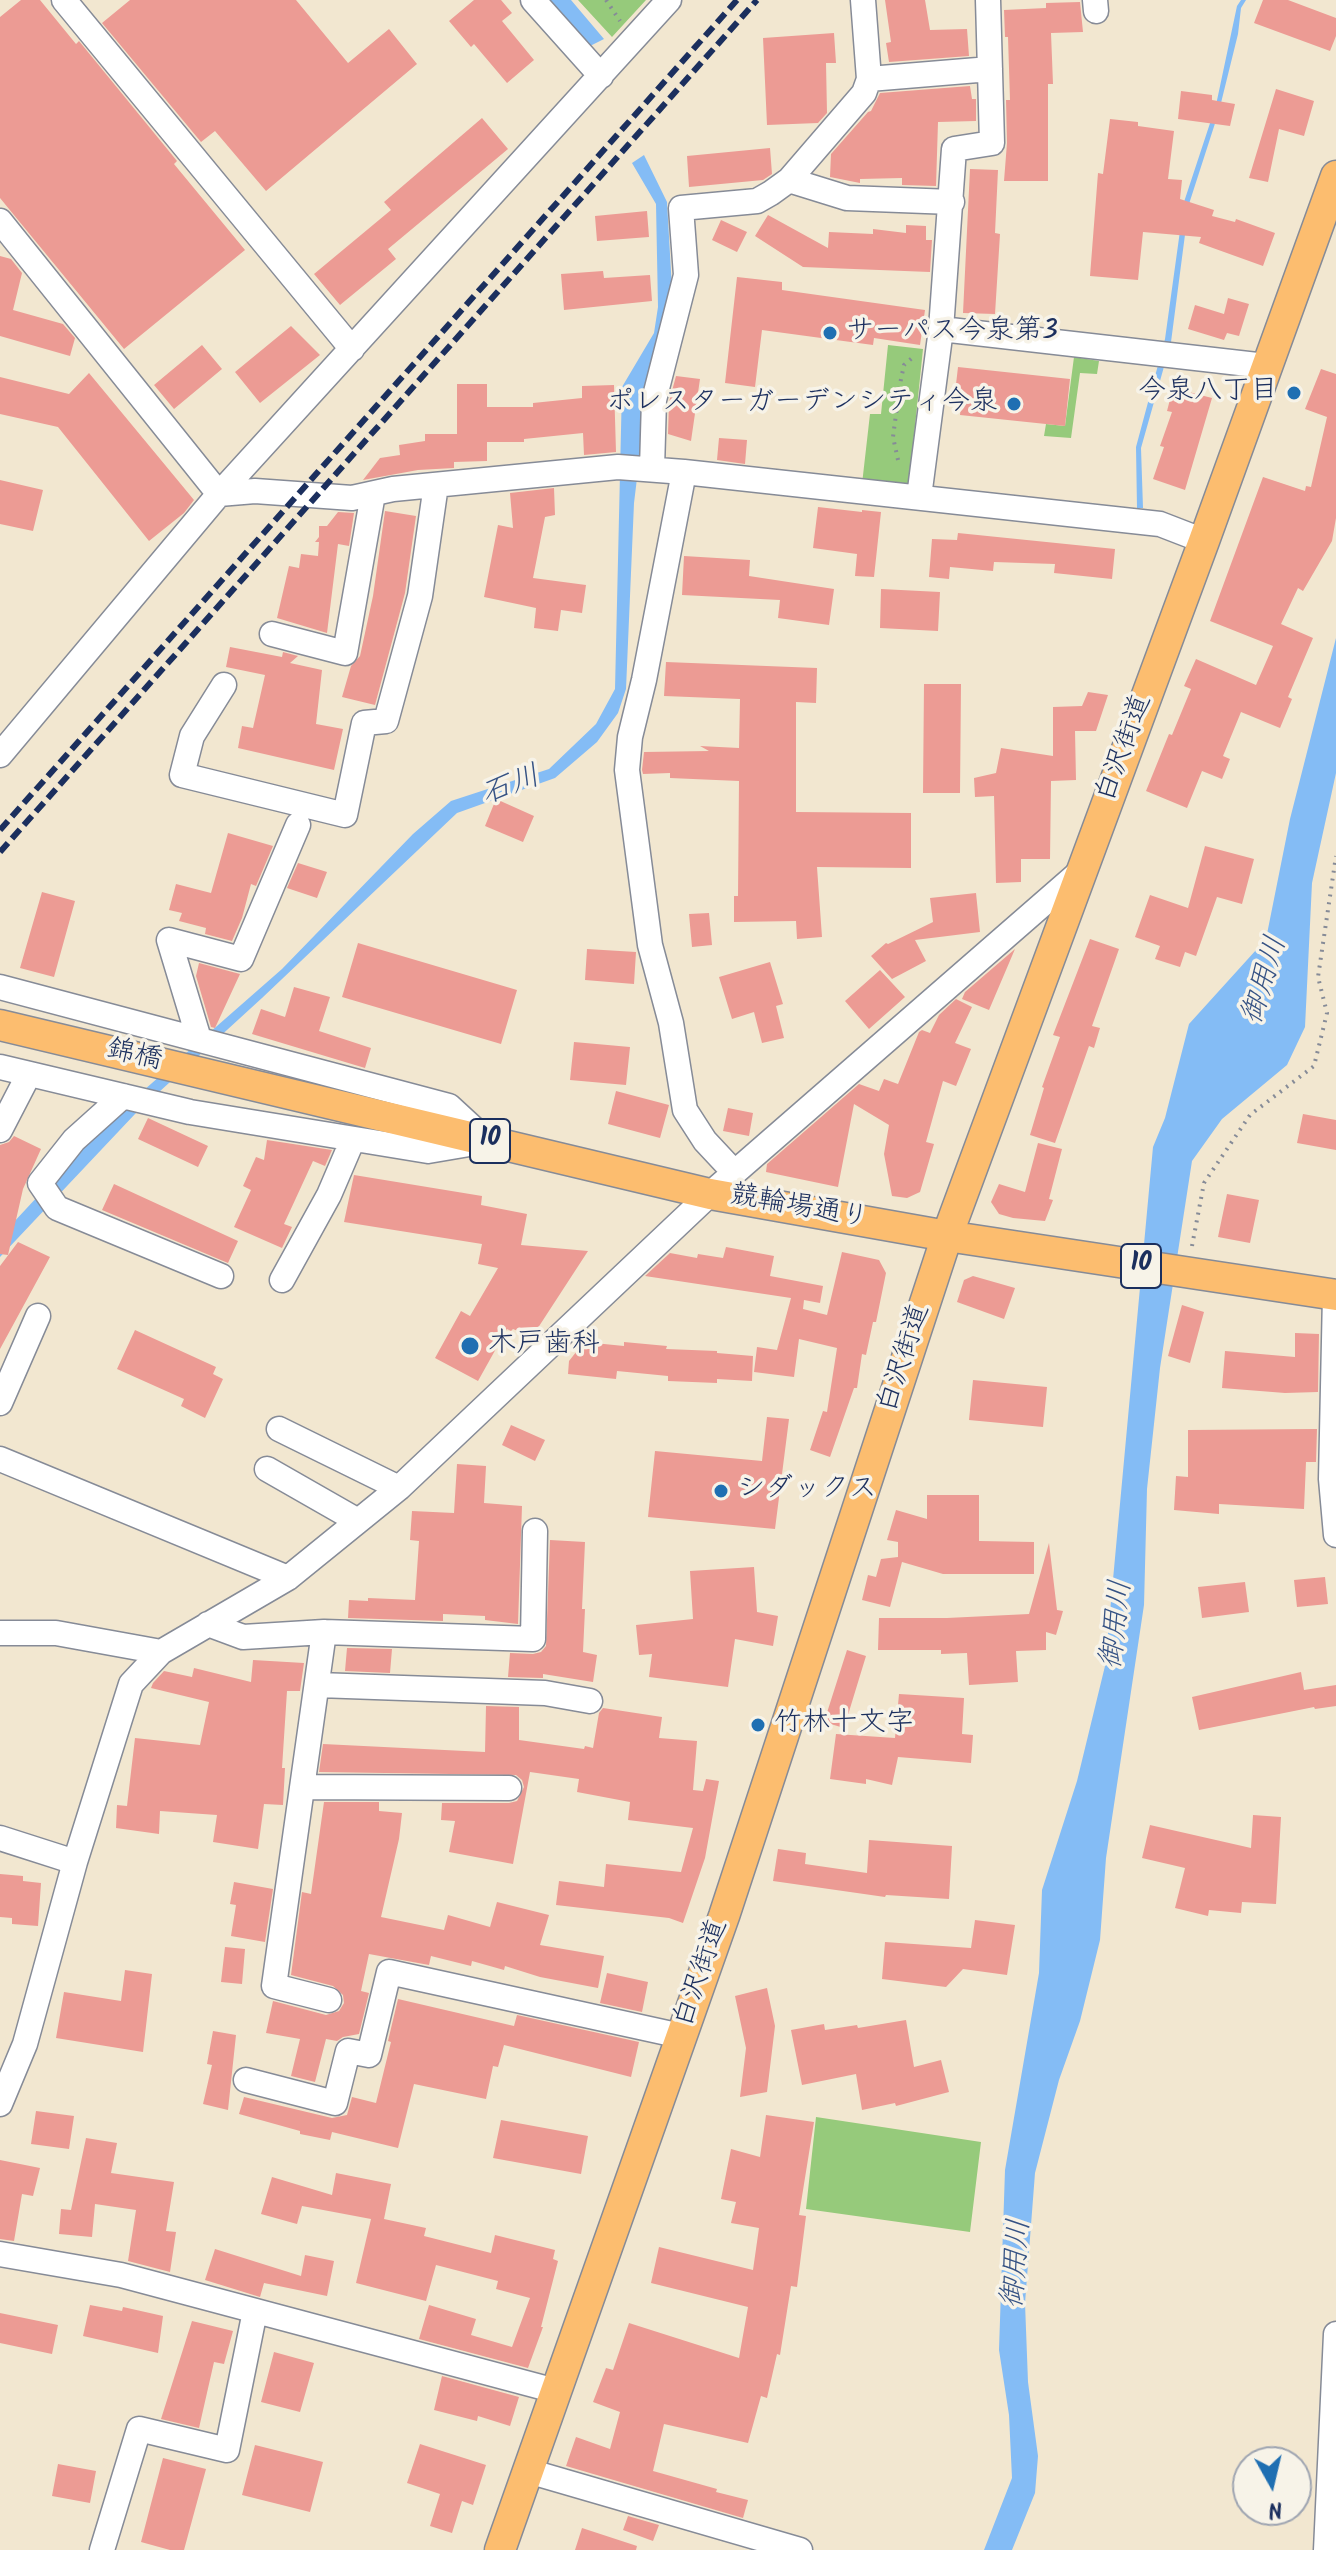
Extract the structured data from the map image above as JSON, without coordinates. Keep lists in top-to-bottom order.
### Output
{
  "streets": {
    "main road": [
      "白沢街道",
      "錦橋",
      "10",
      "競輪場通り"
    ]
  },
  "crossings": [
    ["白沢街道", "競輪場通り"],
    ["錦橋", "競輪場通り"]
  ],
  "water": ["石川", "御用川"],
  "places": [
    "サーパス今泉第3",
    "今泉八丁目",
    "ポレスターガーデンシティ今泉",
    "木戸歯科",
    "シダックス",
    "竹林十文字"
  ],
  "north": "bottom"
}
